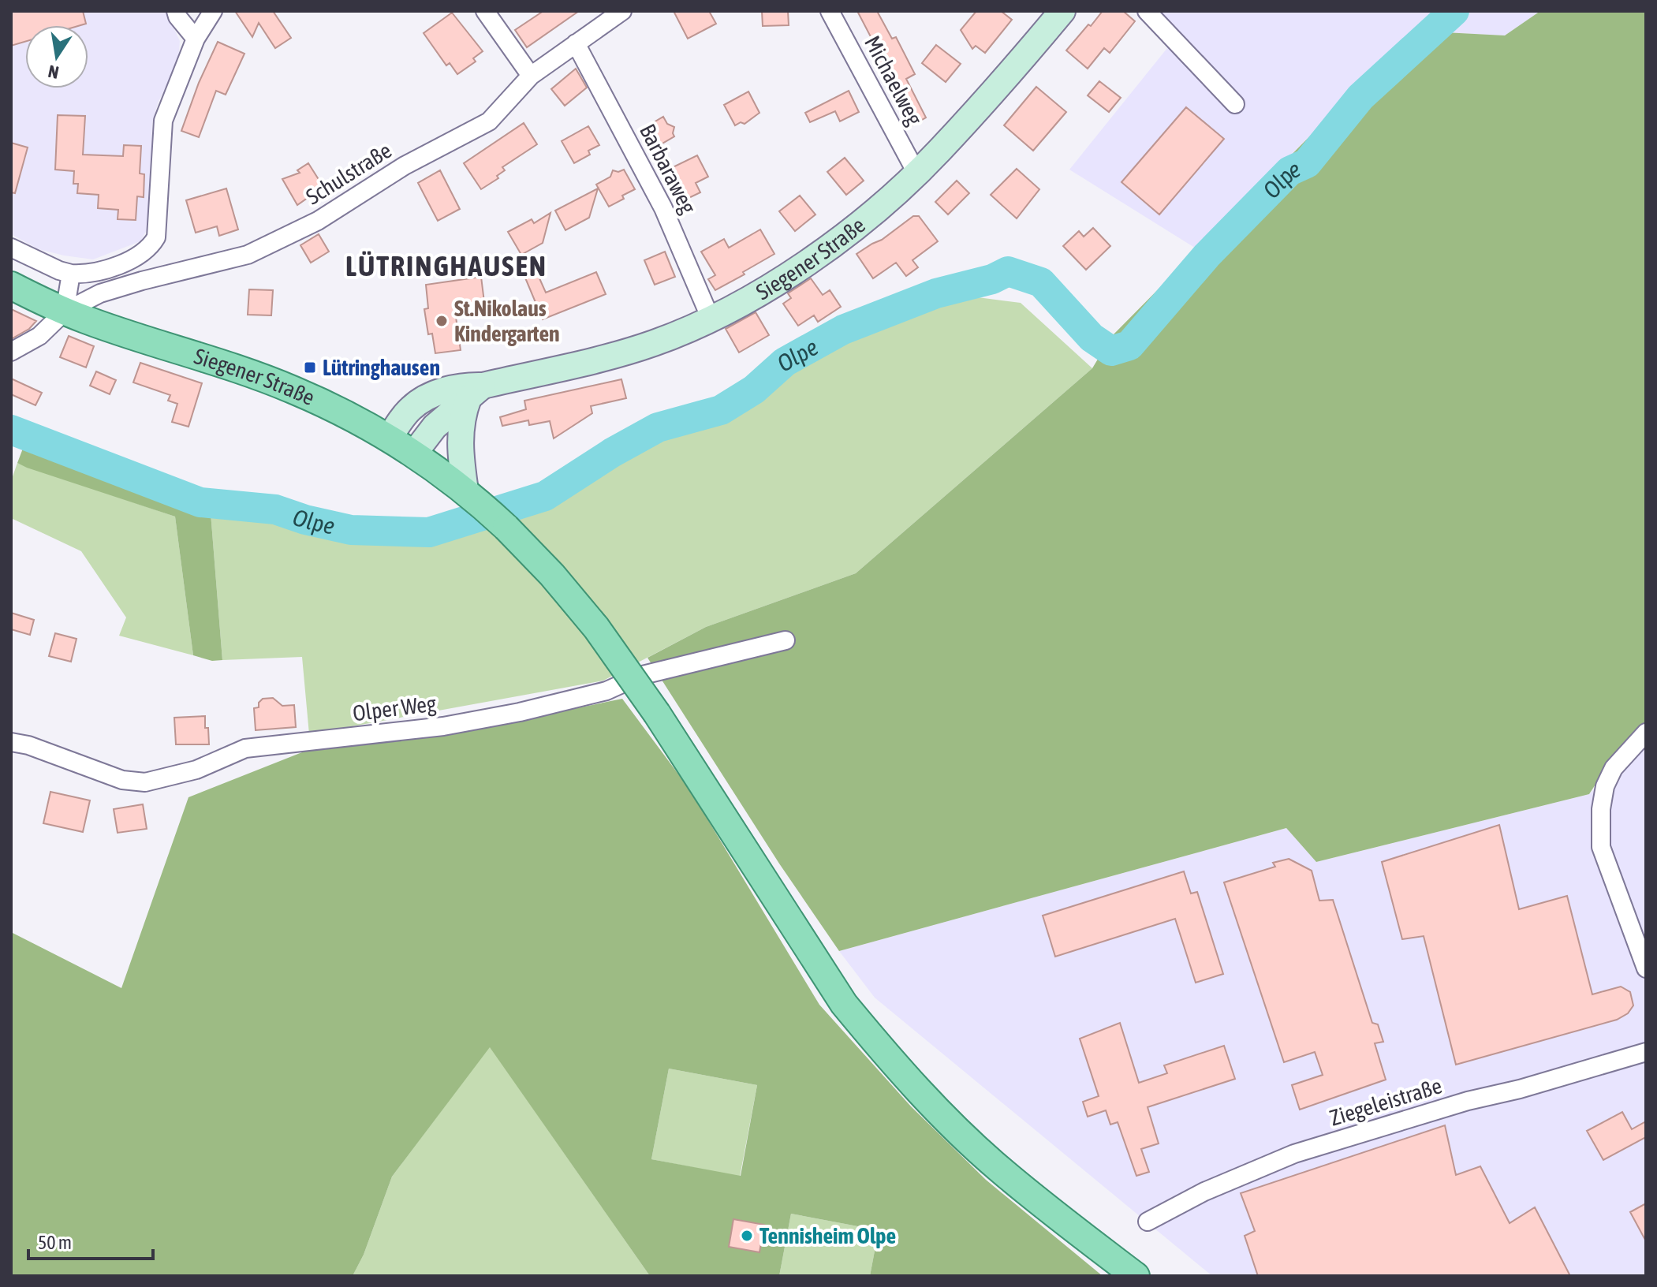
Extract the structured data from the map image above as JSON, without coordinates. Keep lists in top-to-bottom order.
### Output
{
  "streets": {
    "main road": ["Siegener Straße"],
    "street": [
      "Michaelweg",
      "Barbaraweg",
      "Schulstraße",
      "Olper Weg",
      "Ziegeleistraße"
    ]
  },
  "crossings": [
    ["Michaelweg", "Siegener Straße"],
    ["Barbaraweg", "Schulstraße"],
    ["Barbaraweg", "Siegener Straße"],
    ["Schulstraße", "Siegener Straße"]
  ],
  "districts": ["LÜTRINGHAUSEN"],
  "water": ["Olpe"],
  "places": {
    "other": ["St.Nikolaus Kindergarten", "Tennisheim Olpe"],
    "transit": ["Lütringhausen"]
  },
  "scale_bar": "50 m",
  "north": "bottom"
}
